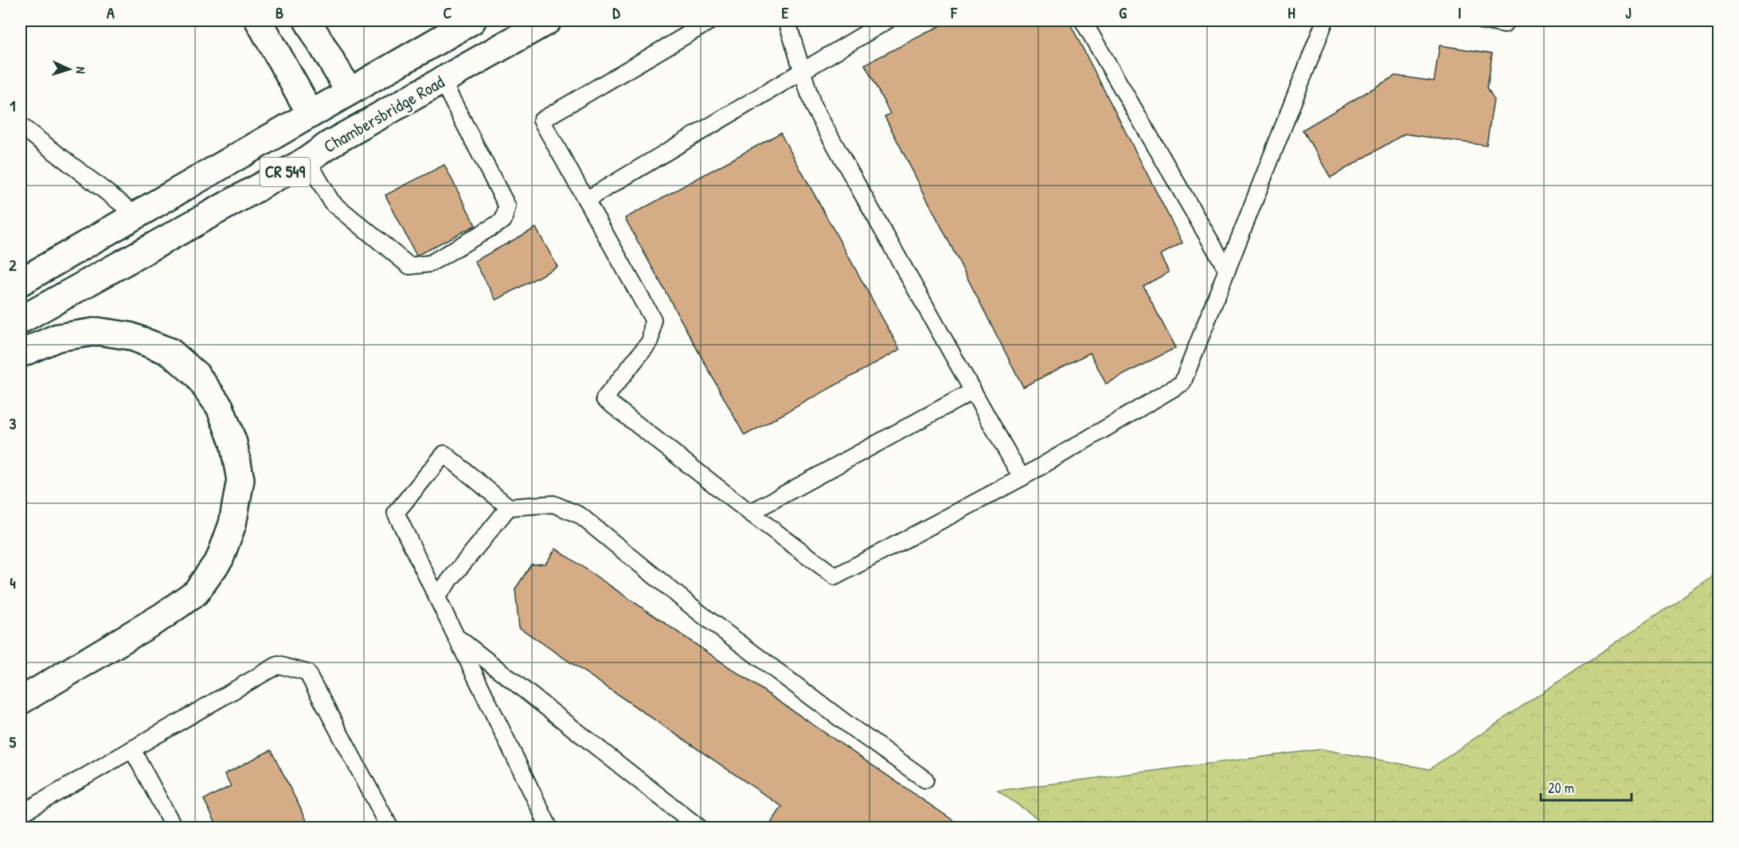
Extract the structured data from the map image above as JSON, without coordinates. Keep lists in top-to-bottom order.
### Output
{
  "streets": {
    "main road": ["Chambersbridge Road", "CR 549"]
  },
  "scale_bar": "20 m",
  "north": "right",
  "grid": {
    "columns": [
      "A",
      "B",
      "C",
      "D",
      "E",
      "F",
      "G",
      "H",
      "I",
      "J"
    ],
    "rows": [
      "1",
      "2",
      "3",
      "4",
      "5"
    ]
  }
}
